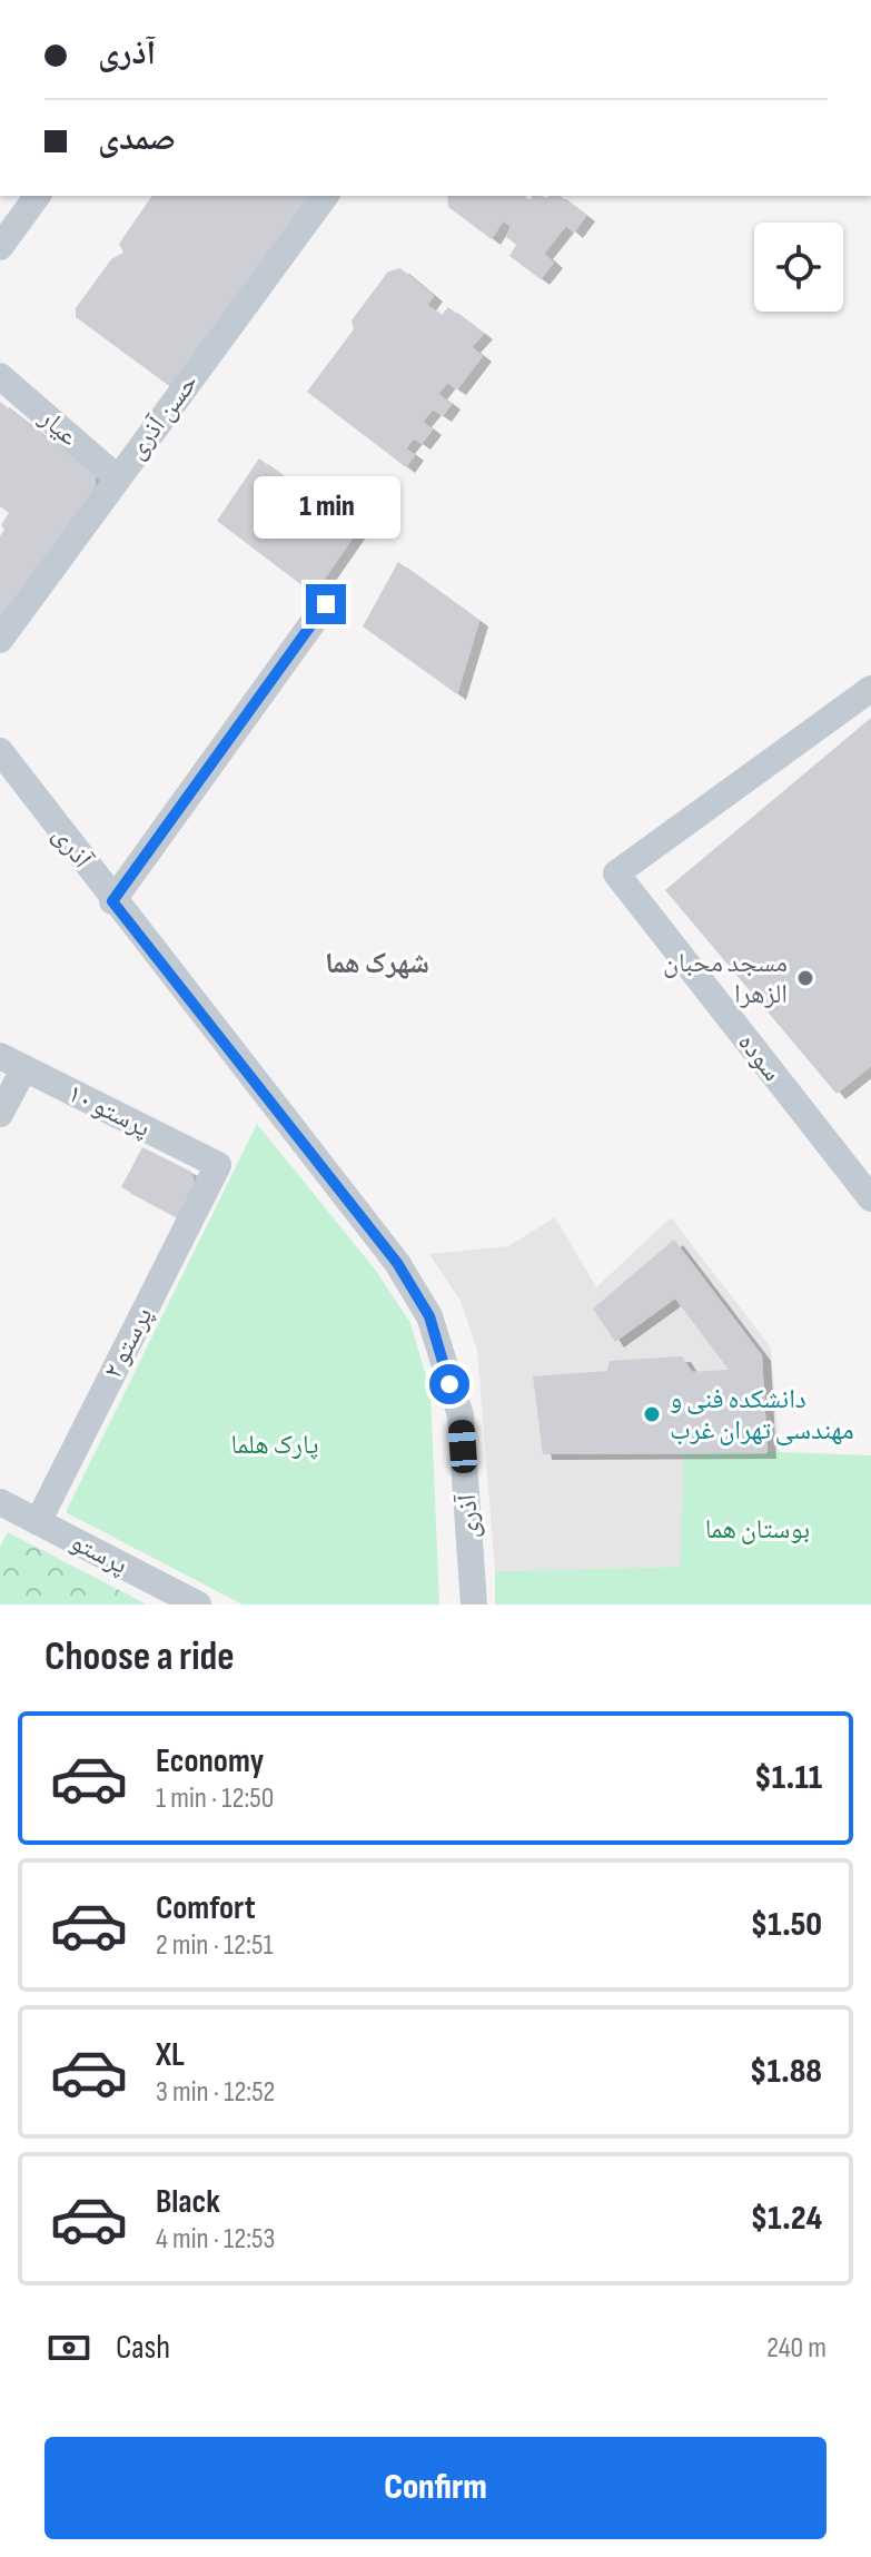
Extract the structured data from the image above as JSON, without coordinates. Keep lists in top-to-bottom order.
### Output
{
  "streets": {
    "street": [
      "حسن آذری",
      "عیار",
      "آذری",
      "سوده",
      "پرستو ۱۰",
      "پرستو ۲",
      "پرستو"
    ]
  },
  "crossings": [
    ["حسن آذری", "عیار"],
    ["پرستو ۱۰", "پرستو ۲"],
    ["پرستو ۲", "پرستو"]
  ],
  "districts": ["شهرک هما"],
  "parks": ["پارک هلما", "بوستان هما"],
  "places": ["مسجد محبان الزهرا", "دانشکده فنی و مهندسی تهران غرب"],
  "page": {
    "banner": ["آذری", "صمدی"],
    "bubble": "1 min",
    "heading": "Choose a ride",
    "list": [
      {
        "name": "Economy",
        "note": "1 min · 12:50",
        "value": "$1.11"
      },
      {
        "name": "Comfort",
        "note": "2 min · 12:51",
        "value": "$1.50"
      },
      {
        "name": "XL",
        "note": "3 min · 12:52",
        "value": "$1.88"
      },
      {
        "name": "Black",
        "note": "4 min · 12:53",
        "value": "$1.24"
      }
    ],
    "pay": ["Cash", "240 m"],
    "buttons": "Confirm"
  }
}
